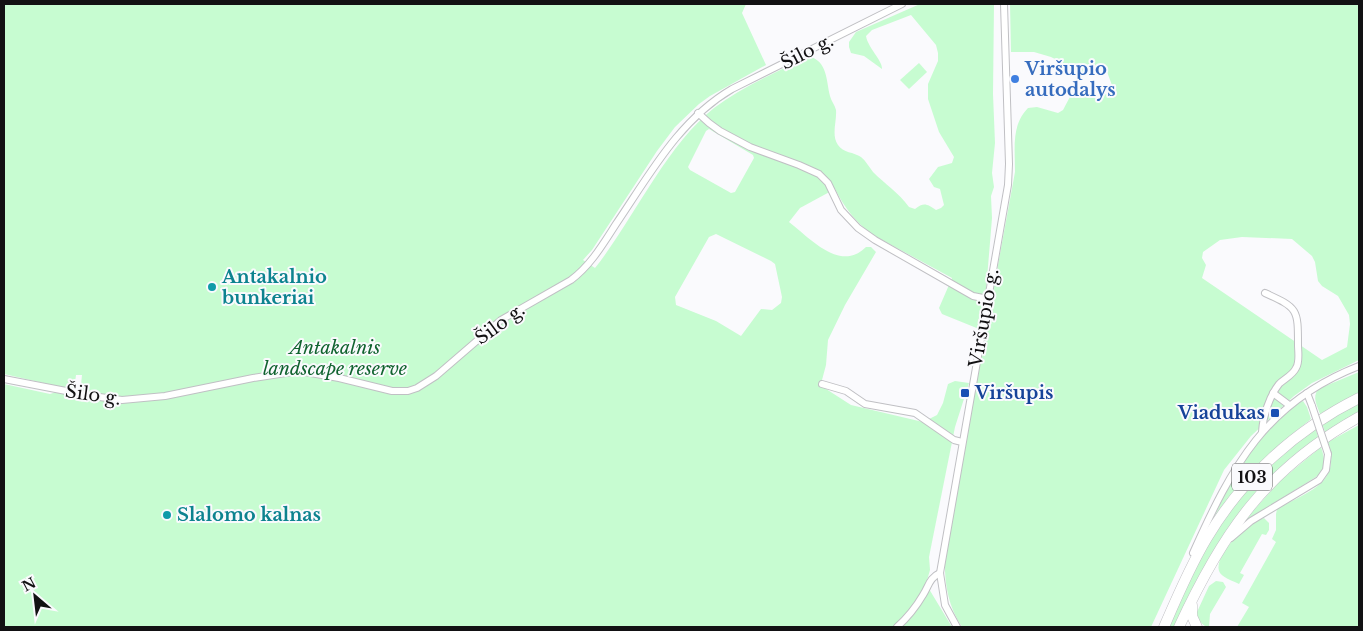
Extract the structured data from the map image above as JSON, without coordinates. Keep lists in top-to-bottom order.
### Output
{
  "streets": {
    "main road": ["103"],
    "street": ["Šilo g.", "Viršupio g."]
  },
  "parks": ["Antakalnis landscape reserve"],
  "places": {
    "other": ["Viršupio autodalys", "Antakalnio bunkeriai", "Slalomo kalnas"],
    "transit": ["Viršupis", "Viadukas"]
  },
  "north": "top left"
}
